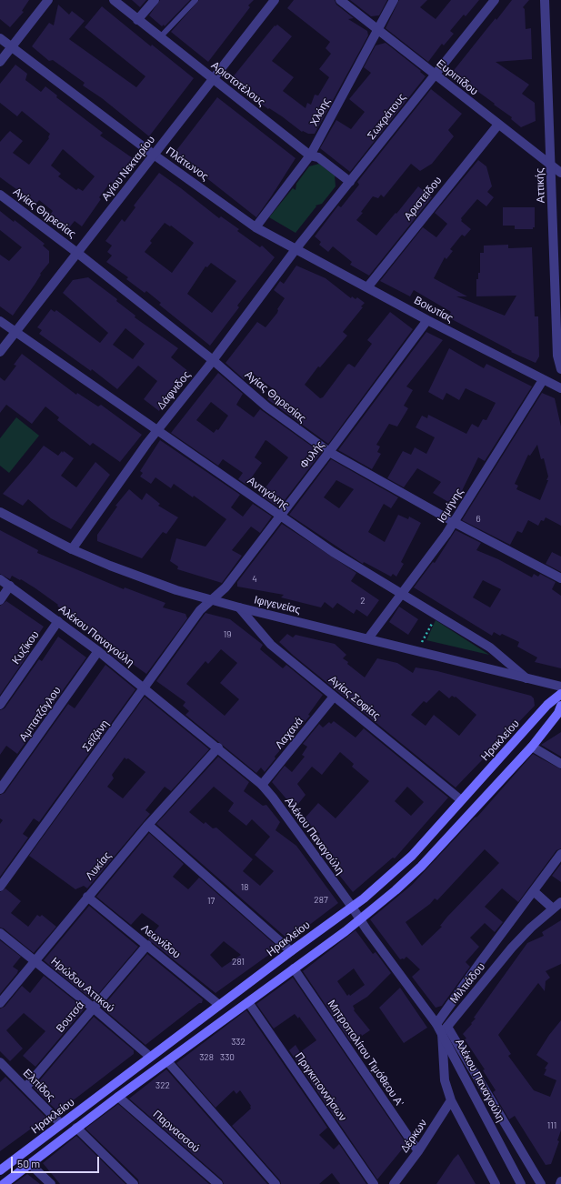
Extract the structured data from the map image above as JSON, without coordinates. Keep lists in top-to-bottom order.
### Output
{
  "streets": {
    "main road": ["Ηρακλείου"],
    "street": [
      "Ευριπίδου",
      "Αριστοτέλους",
      "Χλόης",
      "Σωκράτους",
      "Πλάτωνος",
      "Αγίου Νεκταρίου",
      "Αττικής",
      "Αριστείδου",
      "Αγίας Θηρεσίας",
      "Βοιωτίας",
      "Δάφνιδος",
      "Φυλής",
      "Αντιγόνης",
      "Ισμήνης",
      "Ιφιγενείας",
      "Αλέκου Παναγούλη",
      "Κυζίκου",
      "Αγίας Σοφίας",
      "Αμπατζόγλου",
      "Λαχανά",
      "Σεϊζάνη",
      "Λυκίας",
      "Λεωνίδου",
      "Μιλτιάδου",
      "Ηρώδου Αττικού",
      "Βουτσά",
      "Μητροπολίτου Τιμόθεου Α'",
      "Ελπίδος",
      "Πριγκιποννήσων",
      "Παρνασσού",
      "Δέρκων"
    ]
  },
  "crossings": [
    ["Ευριπίδου", "Χλόης"],
    ["Ευριπίδου", "Σωκράτους"],
    ["Ευριπίδου", "Αττικής"],
    ["Ευριπίδου", "Αριστείδου"],
    ["Αριστοτέλους", "Χλόης"],
    ["Αριστοτέλους", "Σωκράτους"],
    ["Αριστοτέλους", "Αγίου Νεκταρίου"],
    ["Χλόης", "Πλάτωνος"],
    ["Σωκράτους", "Πλάτωνος"],
    ["Σωκράτους", "Βοιωτίας"],
    ["Σωκράτους", "Δάφνιδος"],
    ["Πλάτωνος", "Αγίου Νεκταρίου"],
    ["Πλάτωνος", "Βοιωτίας"],
    ["Πλάτωνος", "Δάφνιδος"],
    ["Αγίου Νεκταρίου", "Αγίας Θηρεσίας"],
    ["Αγίου Νεκταρίου", "Αντιγόνης"],
    ["Αριστείδου", "Βοιωτίας"],
    ["Αγίας Θηρεσίας", "Δάφνιδος"],
    ["Αγίας Θηρεσίας", "Φυλής"],
    ["Αγίας Θηρεσίας", "Ισμήνης"],
    ["Βοιωτίας", "Δάφνιδος"],
    ["Βοιωτίας", "Φυλής"],
    ["Βοιωτίας", "Ισμήνης"],
    ["Δάφνιδος", "Αντιγόνης"],
    ["Δάφνιδος", "Ιφιγενείας"],
    ["Φυλής", "Αντιγόνης"],
    ["Φυλής", "Ιφιγενείας"],
    ["Φυλής", "Σεϊζάνη"],
    ["Αντιγόνης", "Ισμήνης"],
    ["Αντιγόνης", "Ιφιγενείας"],
    ["Ισμήνης", "Ιφιγενείας"],
    ["Ιφιγενείας", "Αγίας Σοφίας"],
    ["Ιφιγενείας", "Σεϊζάνη"],
    ["Αλέκου Παναγούλη", "Κυζίκου"],
    ["Αλέκου Παναγούλη", "Αμπατζόγλου"],
    ["Αλέκου Παναγούλη", "Λαχανά"],
    ["Αλέκου Παναγούλη", "Σεϊζάνη"],
    ["Αλέκου Παναγούλη", "Ηρακλείου"],
    ["Αλέκου Παναγούλη", "Λυκίας"],
    ["Αλέκου Παναγούλη", "Μιλτιάδου"],
    ["Αγίας Σοφίας", "Λαχανά"],
    ["Αγίας Σοφίας", "Ηρακλείου"],
    ["Ηρακλείου", "Λεωνίδου"],
    ["Ηρακλείου", "Ηρώδου Αττικού"],
    ["Ηρακλείου", "Ελπίδος"],
    ["Λυκίας", "Λεωνίδου"],
    ["Λυκίας", "Ηρώδου Αττικού"],
    ["Λεωνίδου", "Βουτσά"],
    ["Ηρώδου Αττικού", "Βουτσά"],
    ["Βουτσά", "Ελπίδος"],
    ["Μητροπολίτου Τιμόθεου Α'", "Δέρκων"]
  ],
  "house_numbers": [
    "6",
    "4",
    "2",
    "19",
    "18",
    "287",
    "17",
    "281",
    "332",
    "328",
    "330",
    "322",
    "111"
  ],
  "scale_bar": "50 m"
}
